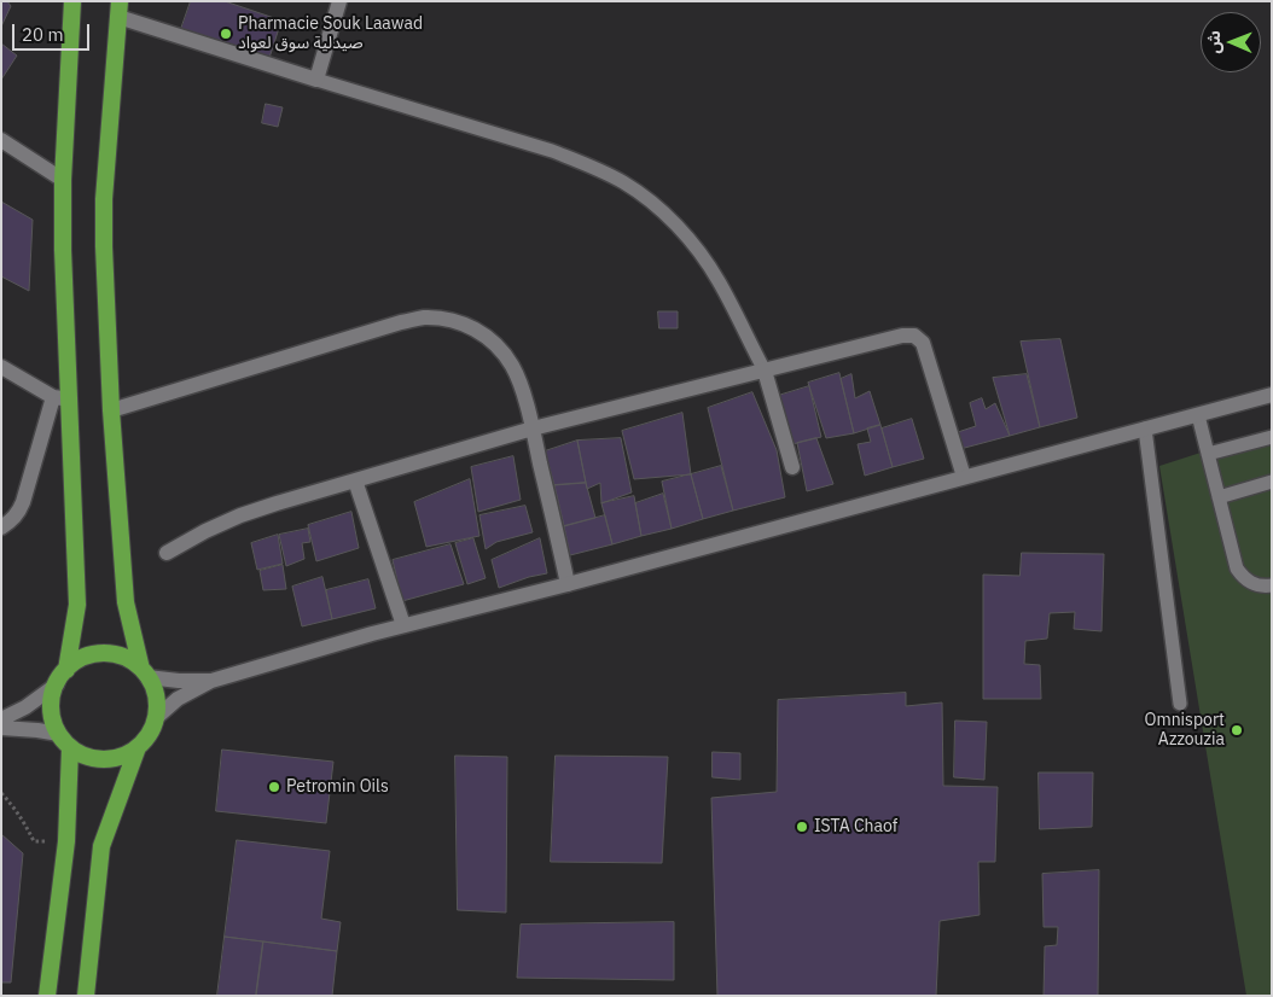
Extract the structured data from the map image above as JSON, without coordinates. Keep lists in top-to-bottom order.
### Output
{
  "places": [
    "Pharmacie Souk Laawad صيدلية سوق لعواد",
    "Omnisport Azzouzia",
    "Petromin Oils",
    "ISTA Chaof"
  ],
  "scale_bar": "20 m",
  "north": "left"
}
